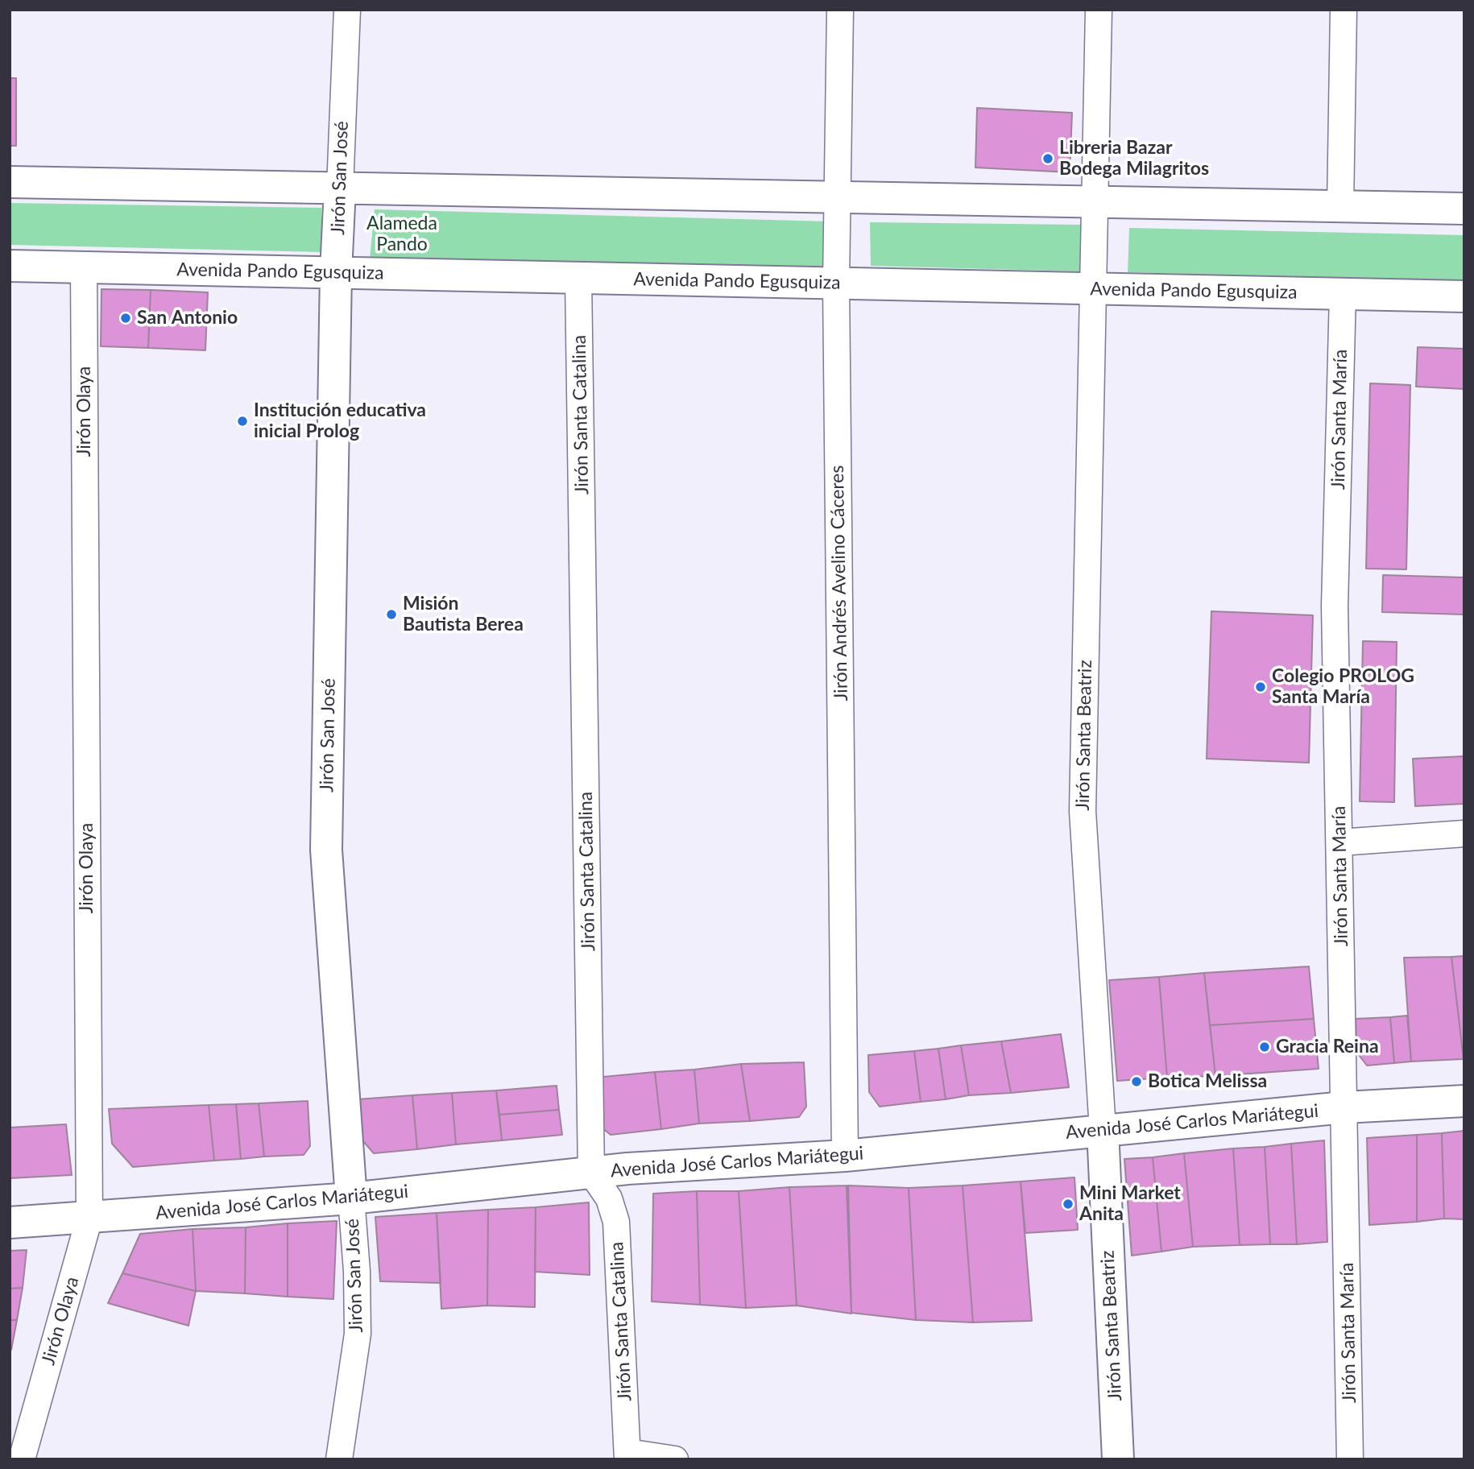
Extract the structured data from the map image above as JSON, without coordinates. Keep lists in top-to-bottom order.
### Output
{
  "streets": {
    "street": [
      "Jirón San José",
      "Avenida Pando Egusquiza",
      "Jirón Olaya",
      "Jirón Santa Catalina",
      "Jirón Santa María",
      "Jirón Andrés Avelino Cáceres",
      "Jirón Santa Beatriz",
      "Avenida José Carlos Mariátegui"
    ]
  },
  "crossings": [
    ["Jirón San José", "Avenida Pando Egusquiza"],
    ["Jirón San José", "Avenida José Carlos Mariátegui"],
    ["Avenida Pando Egusquiza", "Jirón Olaya"],
    ["Avenida Pando Egusquiza", "Jirón Santa Catalina"],
    ["Avenida Pando Egusquiza", "Jirón Santa María"],
    ["Avenida Pando Egusquiza", "Jirón Andrés Avelino Cáceres"],
    ["Avenida Pando Egusquiza", "Jirón Santa Beatriz"],
    ["Jirón Olaya", "Avenida José Carlos Mariátegui"],
    ["Jirón Santa Catalina", "Avenida José Carlos Mariátegui"],
    ["Jirón Santa María", "Avenida José Carlos Mariátegui"],
    ["Jirón Andrés Avelino Cáceres", "Avenida José Carlos Mariátegui"],
    ["Jirón Santa Beatriz", "Avenida José Carlos Mariátegui"]
  ],
  "parks": ["Alameda Pando"],
  "places": [
    "Libreria Bazar Bodega Milagritos",
    "San Antonio",
    "Institución educativa inicial Prolog",
    "Misión Bautista Berea",
    "Colegio PROLOG Santa María",
    "Gracia Reina",
    "Botica Melissa",
    "Mini Market Anita"
  ]
}
